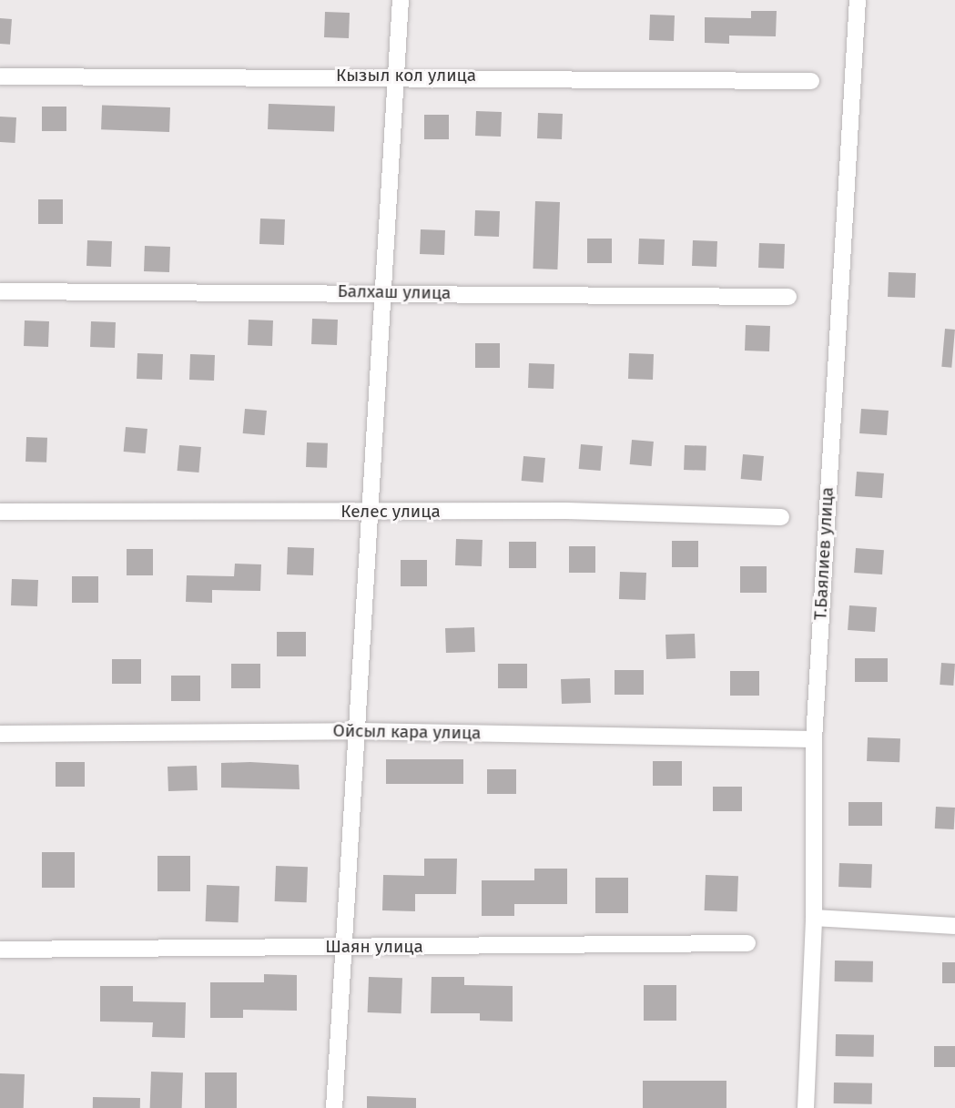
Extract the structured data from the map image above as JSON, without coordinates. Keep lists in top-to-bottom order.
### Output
{
  "streets": {
    "street": [
      "Кызыл кол улица",
      "Балхаш улица",
      "Келес улица",
      "Т.Баялиев улица",
      "Ойсыл кара улица",
      "Шаян улица"
    ]
  },
  "crossings": [
    ["Т.Баялиев улица", "Ойсыл кара улица"]
  ]
}
